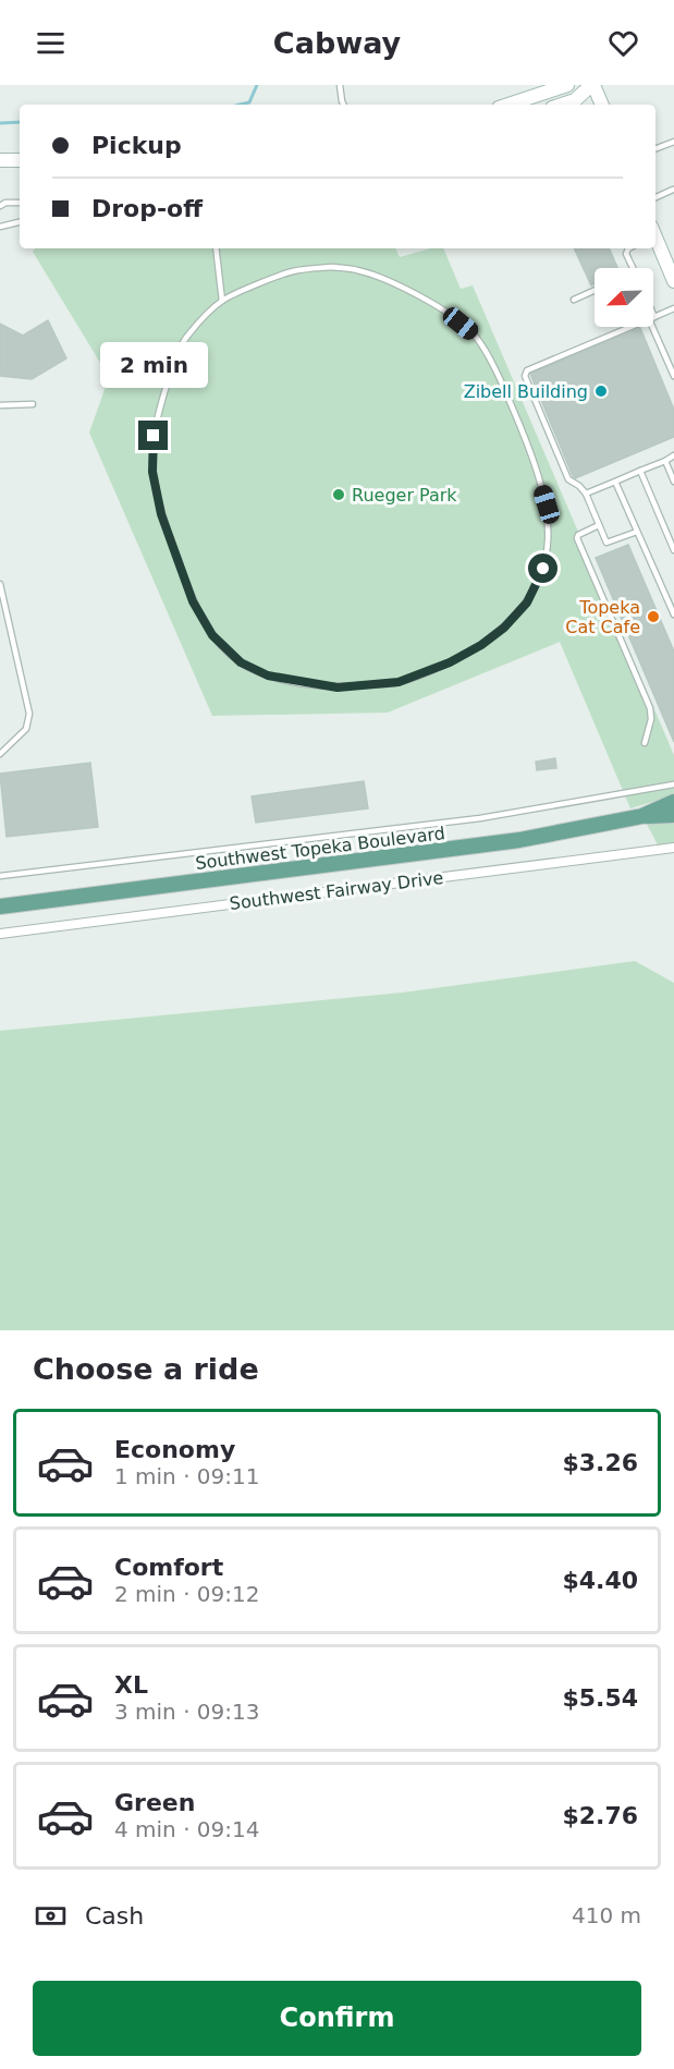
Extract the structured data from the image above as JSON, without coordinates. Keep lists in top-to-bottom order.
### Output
{
  "streets": {
    "main road": ["Southwest Topeka Boulevard"],
    "street": ["Southwest Fairway Drive"]
  },
  "places": ["Zibell Building", "Rueger Park", "Topeka Cat Cafe"],
  "north": "bottom left",
  "page": {
    "header": "Cabway",
    "banner": ["Pickup", "Drop-off"],
    "bubble": "2 min",
    "heading": "Choose a ride",
    "list": [
      {
        "name": "Economy",
        "note": "1 min · 09:11",
        "value": "$3.26"
      },
      {
        "name": "Comfort",
        "note": "2 min · 09:12",
        "value": "$4.40"
      },
      {
        "name": "XL",
        "note": "3 min · 09:13",
        "value": "$5.54"
      },
      {
        "name": "Green",
        "note": "4 min · 09:14",
        "value": "$2.76"
      }
    ],
    "pay": ["Cash", "410 m"],
    "buttons": "Confirm"
  }
}
